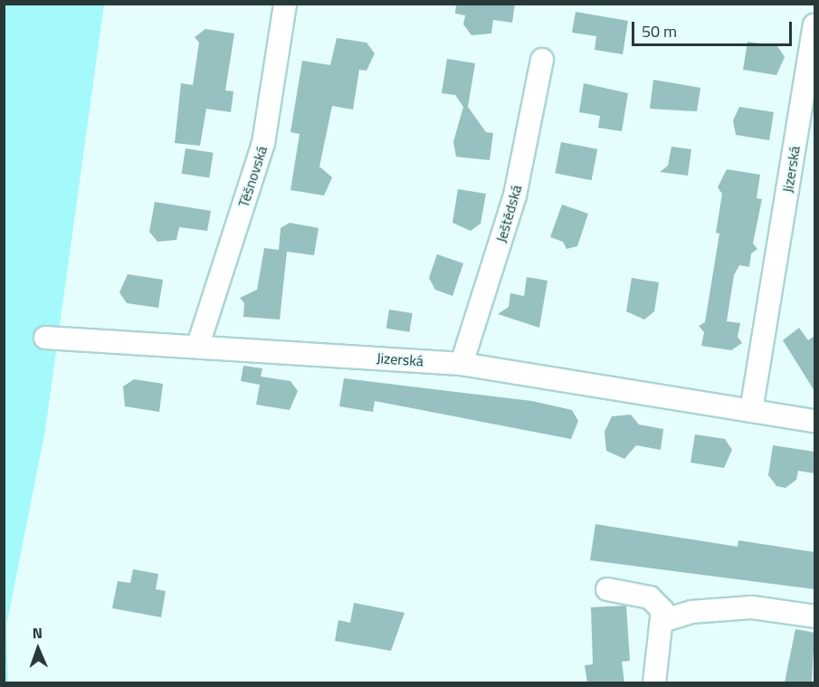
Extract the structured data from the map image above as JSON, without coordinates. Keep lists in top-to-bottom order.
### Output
{
  "streets": {
    "street": ["Jizerská", "Těšnovská", "Ještědská"]
  },
  "crossings": [
    ["Jizerská", "Těšnovská"],
    ["Jizerská", "Ještědská"]
  ],
  "scale_bar": "50 m",
  "north": "top"
}
